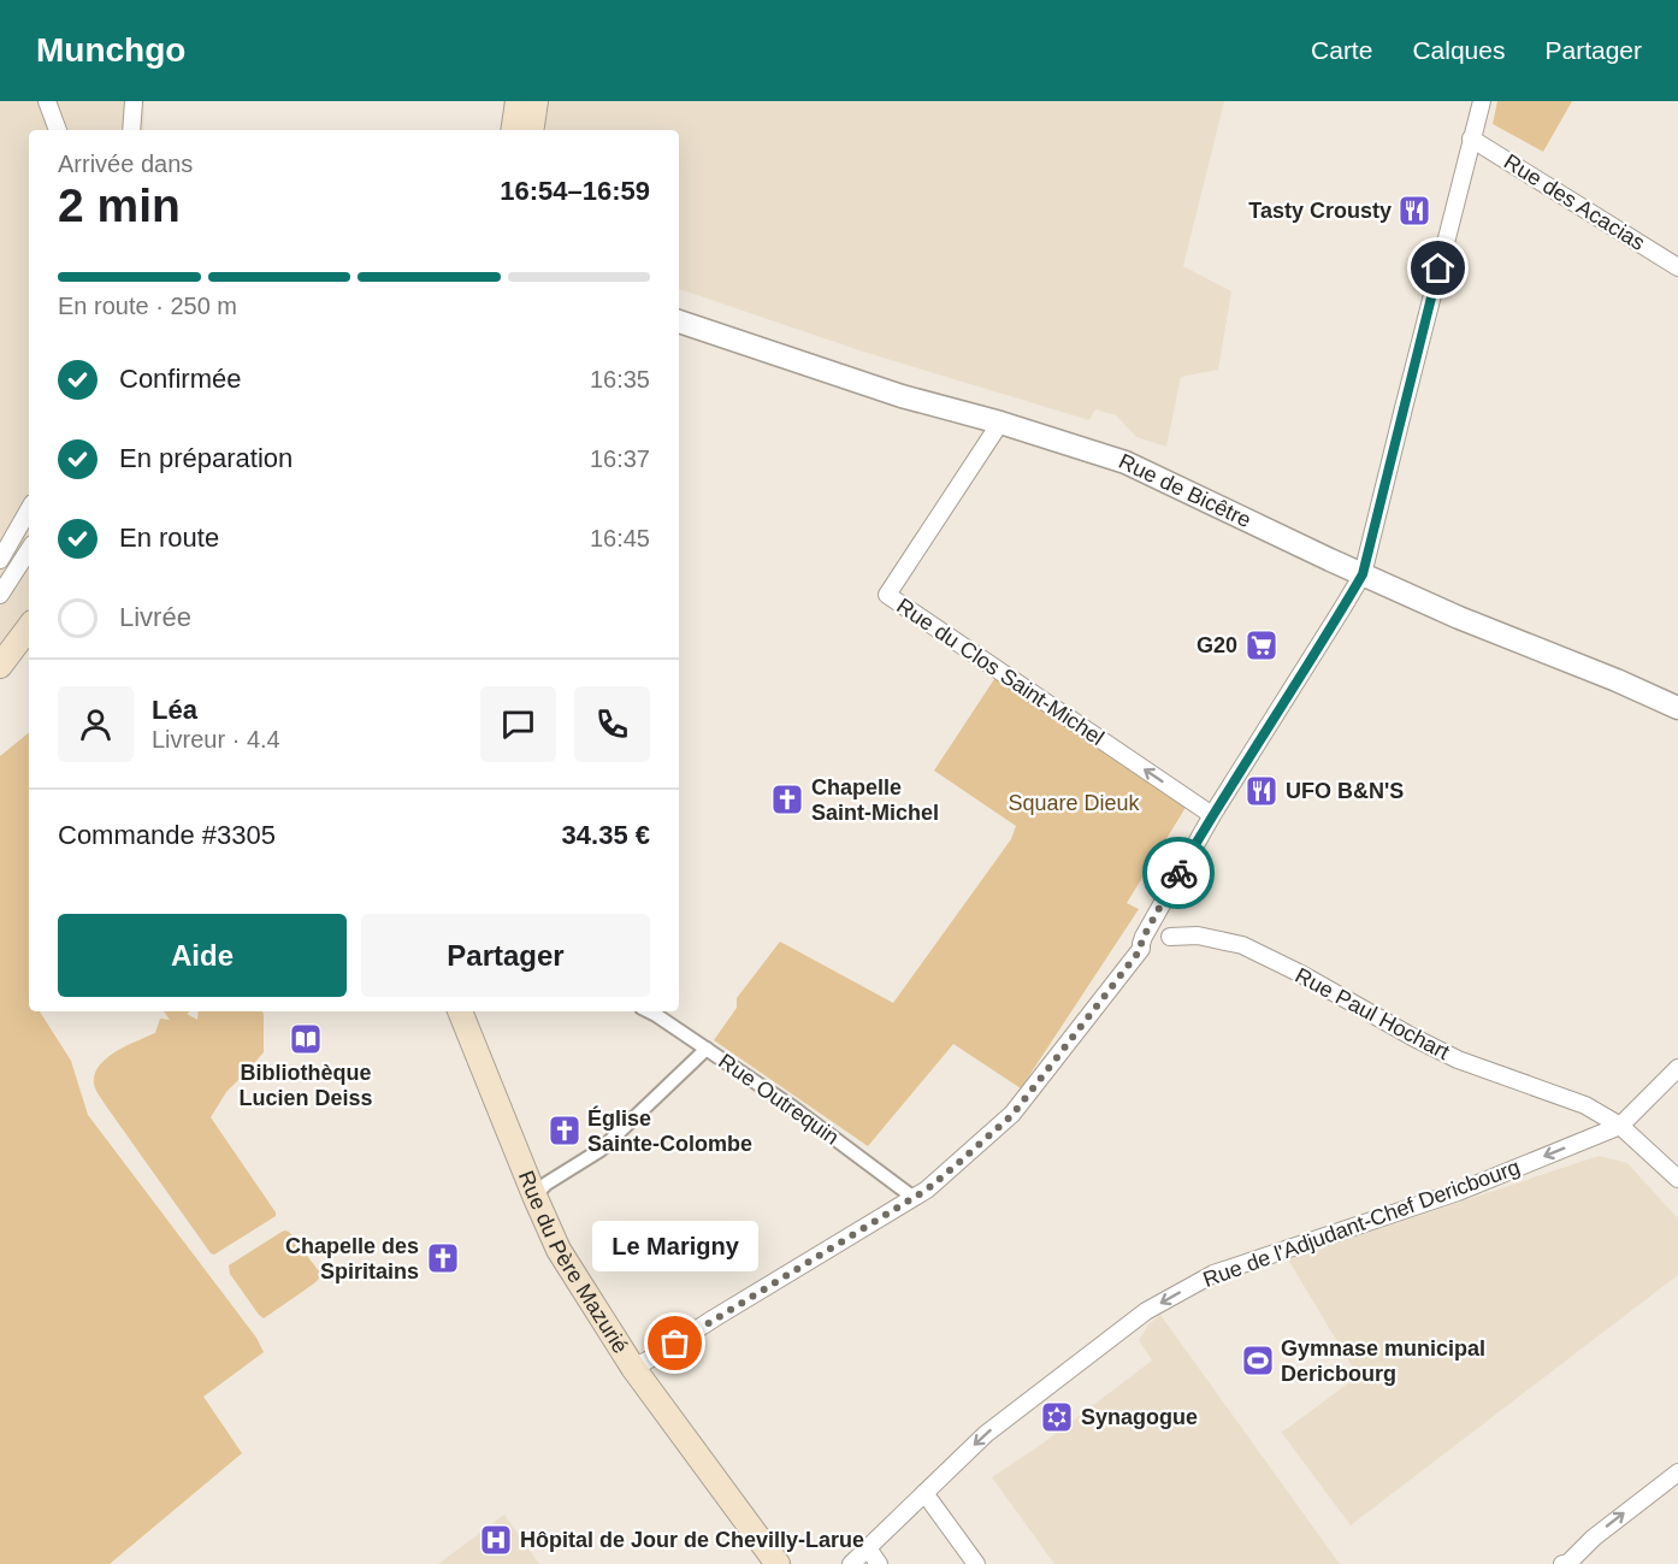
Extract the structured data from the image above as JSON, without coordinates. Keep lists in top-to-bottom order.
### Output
{
  "streets": {
    "main road": ["Rue du Père Mazurié"],
    "street": [
      "Rue des Acacias",
      "Rue de Bicêtre",
      "Rue du Clos Saint-Michel",
      "Rue Paul Hochart",
      "Rue Outrequin",
      "Rue de l'Adjudant-Chef Dericbourg"
    ]
  },
  "crossings": [
    ["Rue de Bicêtre", "Rue du Clos Saint-Michel"],
    ["Rue Paul Hochart", "Rue de l'Adjudant-Chef Dericbourg"]
  ],
  "one_way": ["Rue de l'Adjudant-Chef Dericbourg"],
  "parks": ["Square Dieuk"],
  "places": {
    "restaurant": ["Tasty Crousty", "UFO B&N'S"],
    "supermarket": ["G20"],
    "church": ["Chapelle Saint-Michel", "Église Sainte-Colombe", "Chapelle des Spiritains"],
    "library": ["Bibliothèque Lucien Deiss"],
    "other": ["Le Marigny"],
    "sports": ["Gymnase municipal Dericbourg"],
    "synagogue": ["Synagogue"],
    "hospital": ["Hôpital de Jour de Chevilly-Larue"]
  },
  "page": {
    "header": "Munchgo",
    "nav": ["Carte", "Calques", "Partager"],
    "heading": ["2 min", "Arrivée dans", "16:54–16:59"],
    "panel": [
      "Léa",
      "Livreur · 4.4",
      "Commande #3305",
      "34.35 €"
    ],
    "bar": "En route · 250 m",
    "list": [
      ["Confirmée", "16:35"],
      ["En préparation", "16:37"],
      ["En route", "16:45"],
      "Livrée"
    ],
    "buttons": ["Aide", "Partager"],
    "bubble": "Le Marigny"
  }
}
